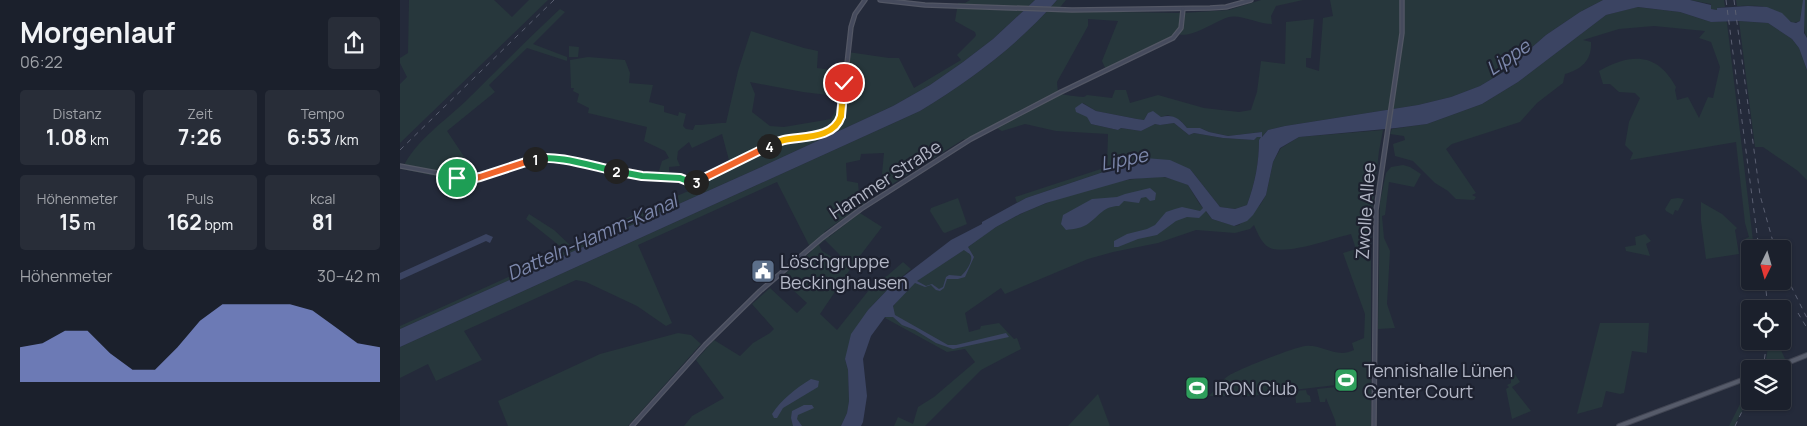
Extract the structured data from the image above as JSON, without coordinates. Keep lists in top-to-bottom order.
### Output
{
  "streets": {
    "main road": ["Hammer Straße", "Zwolle Allee"]
  },
  "water": ["Lippe", "Datteln-Hamm-Kanal"],
  "places": {
    "public building": ["Löschgruppe Beckinghausen"],
    "sports": ["Tennishalle Lünen Center Court", "IRON Club"]
  },
  "north": "bottom",
  "page": {
    "heading": ["Morgenlauf", "06:22"],
    "stats": [
      ["Distanz", "1.08 km"],
      ["Zeit", "7:26"],
      ["Tempo", "6:53 /km"],
      ["Höhenmeter", "15 m"],
      ["Puls", "162 bpm"],
      ["kcal", "81"]
    ],
    "pins": [
      "4",
      "1",
      "2",
      "3"
    ],
    "chart": ["Höhenmeter", "30–42 m"]
  }
}
